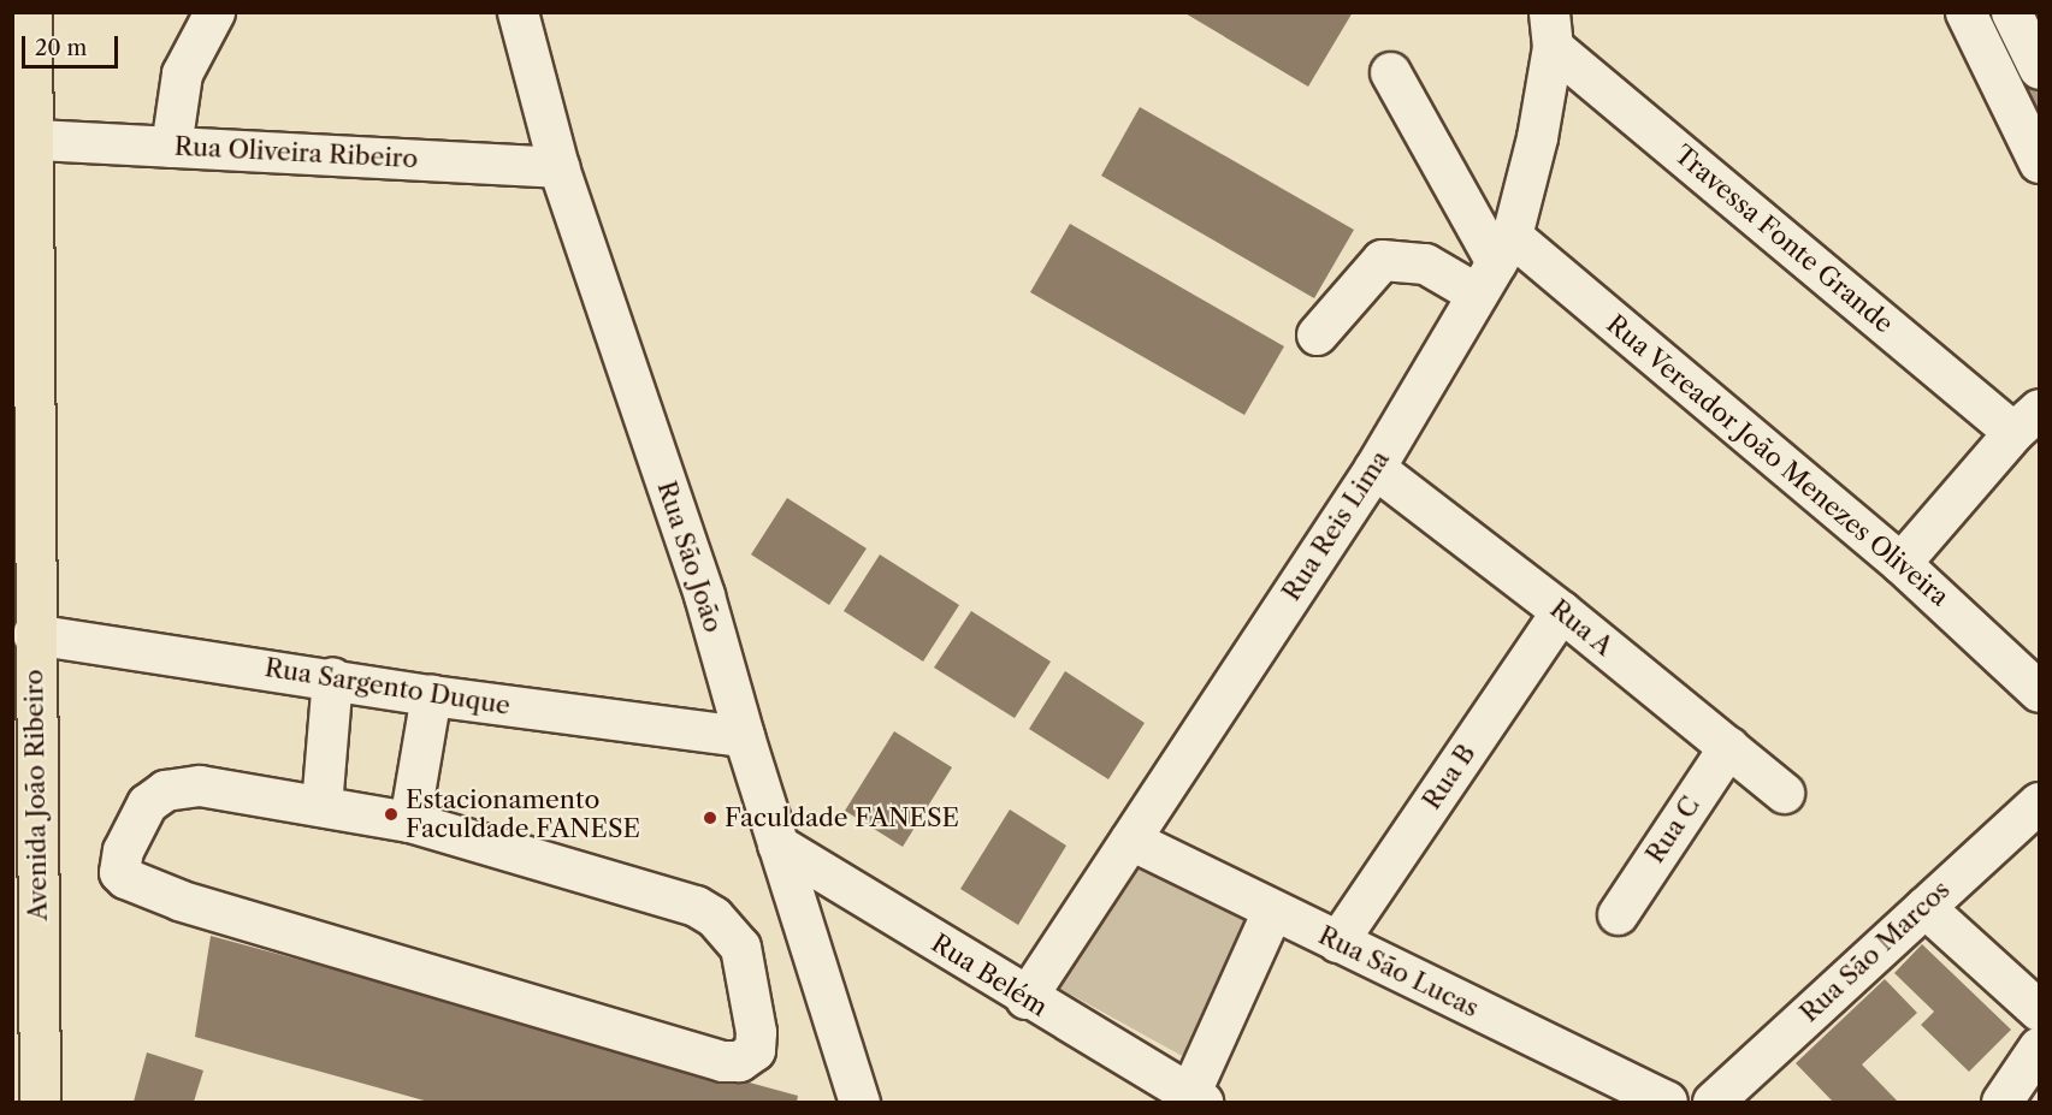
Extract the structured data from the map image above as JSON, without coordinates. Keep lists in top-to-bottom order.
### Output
{
  "streets": {
    "main road": ["Avenida João Ribeiro"],
    "street": [
      "Rua Oliveira Ribeiro",
      "Travessa Fonte Grande",
      "Rua Vereador João Menezes Oliveira",
      "Rua Reis Lima",
      "Rua São João",
      "Rua A",
      "Rua Sargento Duque",
      "Rua B",
      "Rua C",
      "Rua São Marcos",
      "Rua São Lucas",
      "Rua Belém"
    ]
  },
  "crossings": [
    ["Rua Oliveira Ribeiro", "Rua São João"],
    ["Rua Oliveira Ribeiro", "Avenida João Ribeiro"],
    ["Travessa Fonte Grande", "Rua Reis Lima"],
    ["Rua Vereador João Menezes Oliveira", "Rua Reis Lima"],
    ["Rua Reis Lima", "Rua A"],
    ["Rua Reis Lima", "Rua São Lucas"],
    ["Rua Reis Lima", "Rua Belém"],
    ["Rua São João", "Rua Sargento Duque"],
    ["Rua São João", "Rua Belém"],
    ["Rua A", "Rua B"],
    ["Rua A", "Rua C"],
    ["Rua Sargento Duque", "Avenida João Ribeiro"],
    ["Rua B", "Rua São Lucas"]
  ],
  "places": ["Estacionamento Faculdade FANESE", "Faculdade FANESE"],
  "scale_bar": "20 m"
}
